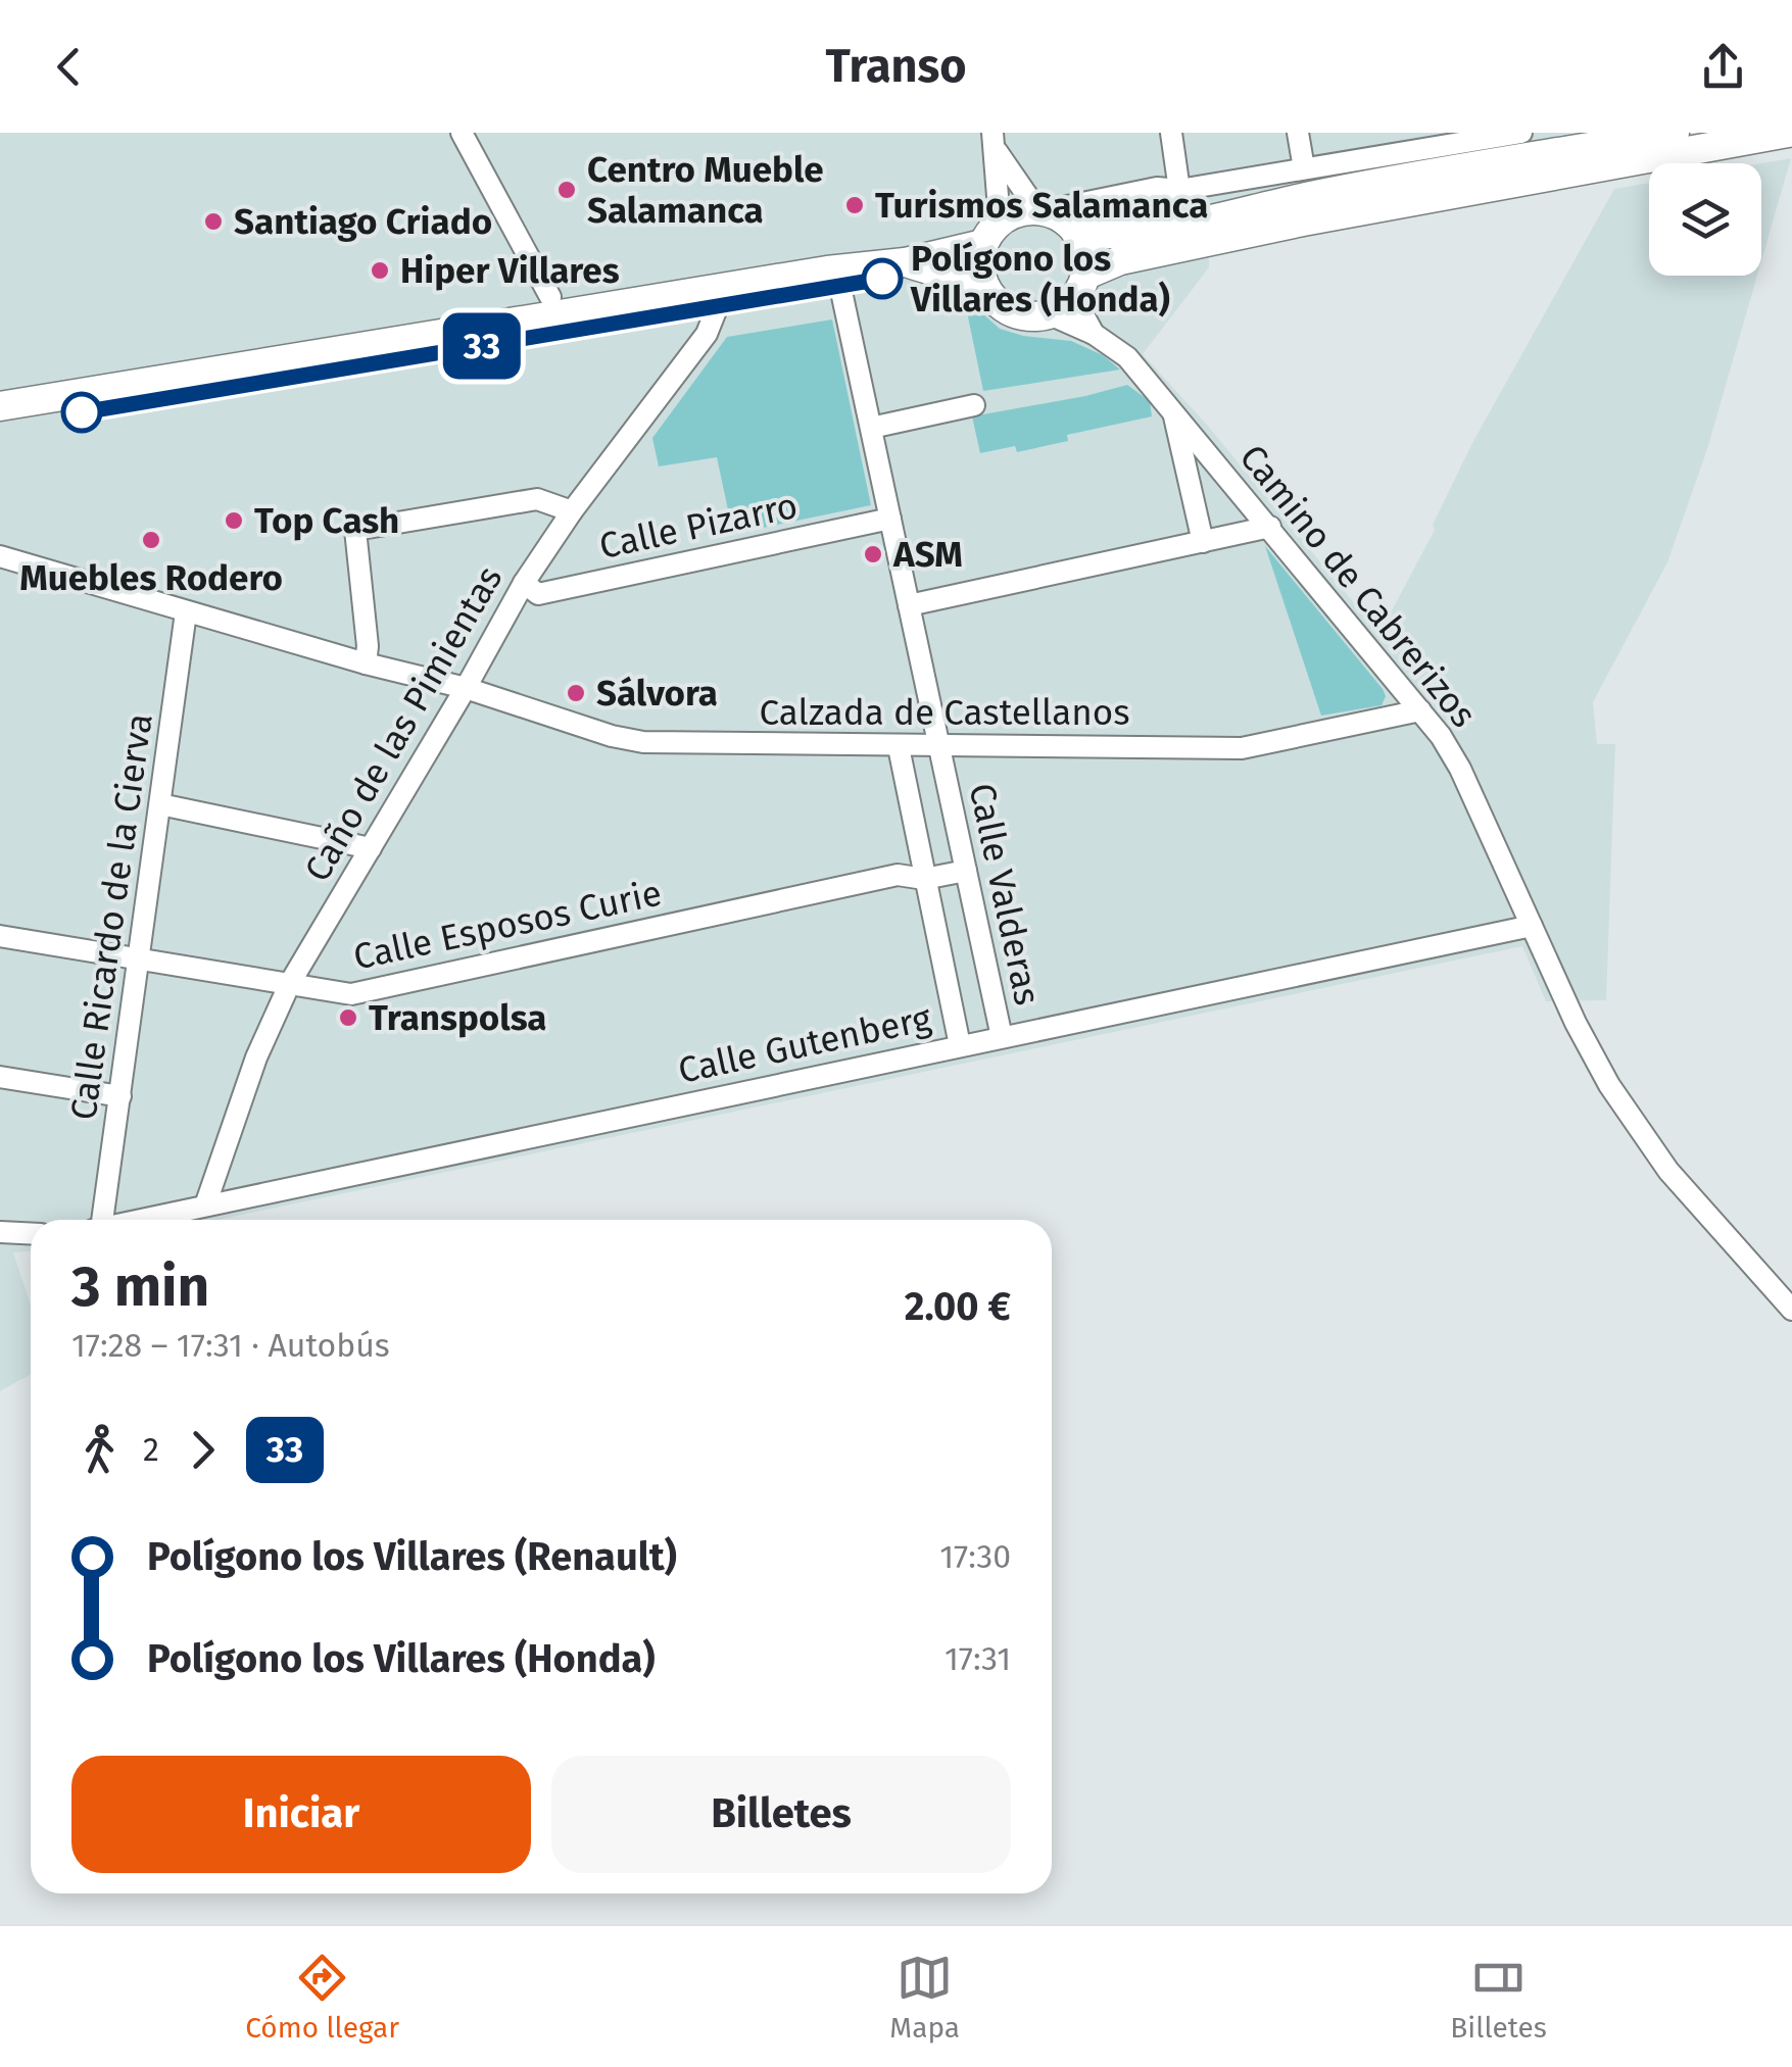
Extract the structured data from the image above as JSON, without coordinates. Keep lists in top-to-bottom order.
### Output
{
  "streets": {
    "street": [
      "Calle Pizarro",
      "Camino de Cabrerizos",
      "Calzada de Castellanos",
      "Caño de las Pimientas",
      "Calle Valderas",
      "Calle Ricardo de la Cierva",
      "Calle Esposos Curie",
      "Calle Gutenberg"
    ]
  },
  "crossings": [
    ["Calle Pizarro", "Caño de las Pimientas"],
    ["Calle Pizarro", "Calle Valderas"],
    ["Camino de Cabrerizos", "Calzada de Castellanos"],
    ["Camino de Cabrerizos", "Calle Gutenberg"],
    ["Calzada de Castellanos", "Caño de las Pimientas"],
    ["Calzada de Castellanos", "Calle Valderas"],
    ["Calzada de Castellanos", "Calle Ricardo de la Cierva"],
    ["Caño de las Pimientas", "Calle Esposos Curie"],
    ["Caño de las Pimientas", "Calle Gutenberg"],
    ["Calle Valderas", "Calle Esposos Curie"],
    ["Calle Valderas", "Calle Gutenberg"],
    ["Calle Ricardo de la Cierva", "Calle Esposos Curie"]
  ],
  "places": [
    "Centro Mueble Salamanca",
    "Turismos Salamanca",
    "Santiago Criado",
    "Hiper Villares",
    "Polígono los Villares (Honda)",
    "Top Cash",
    "Muebles Rodero",
    "ASM",
    "Sálvora",
    "Transpolsa"
  ],
  "lines": ["bus line 33"],
  "page": {
    "header": "Transo",
    "on_map": "33",
    "heading": ["3 min", "17:28 – 17:31 · Autobús", "2.00 €"],
    "legs": ["2", "33"],
    "list": [
      {
        "name": "Polígono los Villares (Renault)",
        "value": "17:30"
      },
      {
        "name": "Polígono los Villares (Honda)",
        "value": "17:31"
      }
    ],
    "buttons": ["Iniciar", "Billetes"],
    "tabs": ["Cómo llegar", "Mapa", "Billetes"]
  }
}
